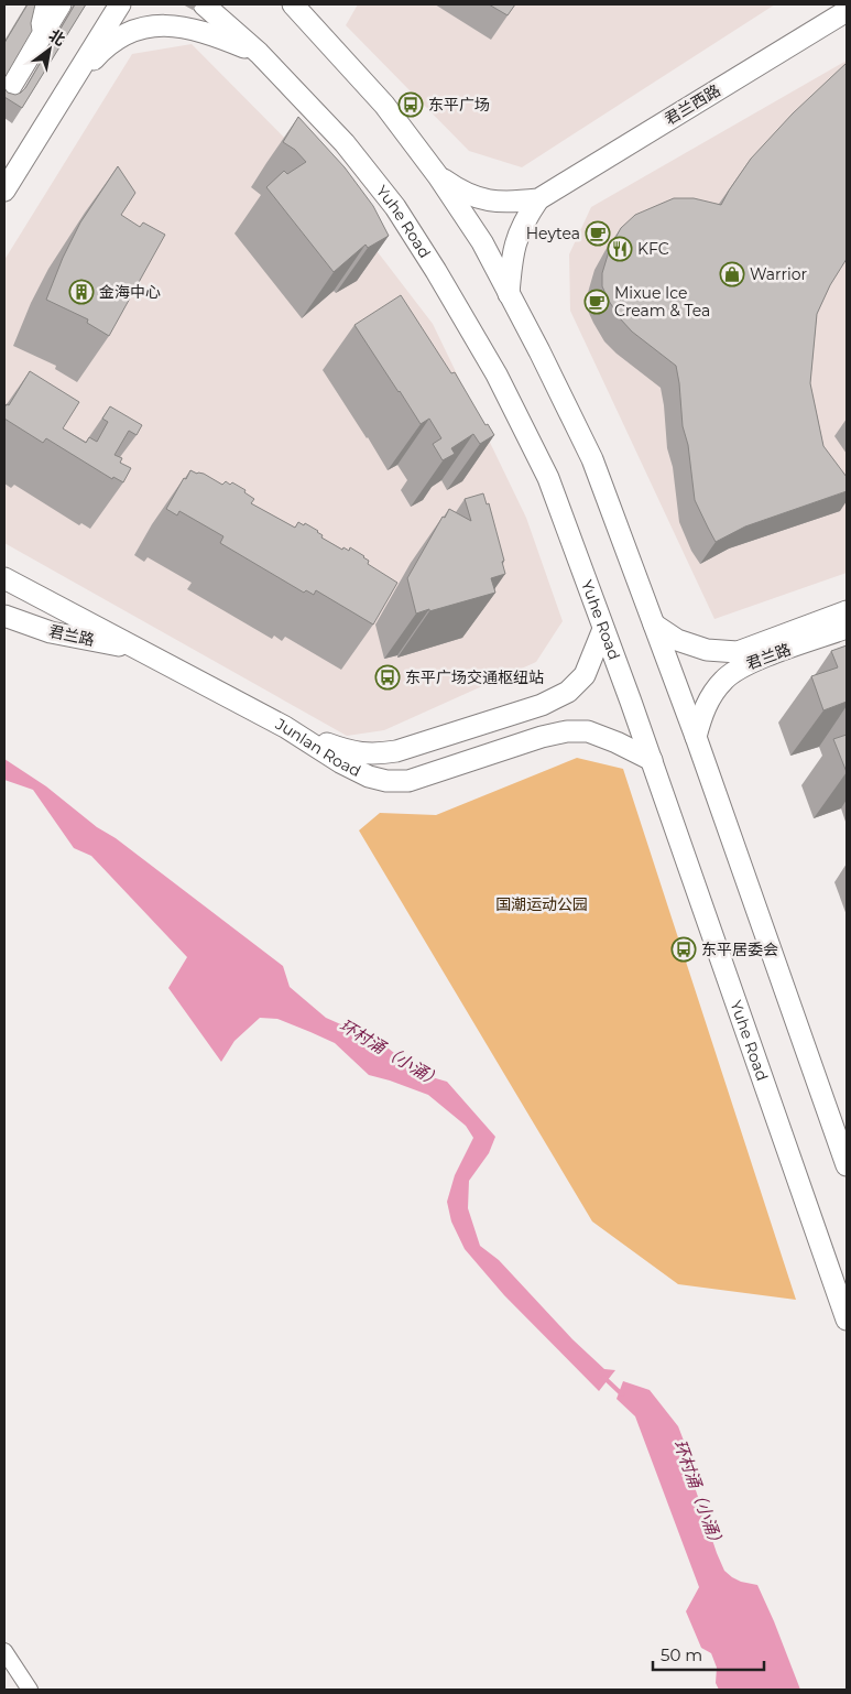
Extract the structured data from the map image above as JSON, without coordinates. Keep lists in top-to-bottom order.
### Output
{
  "streets": {
    "main road": [
      "君兰西路",
      "Yuhe Road",
      "君兰路",
      "Junlan Road"
    ]
  },
  "crossings": [
    ["Yuhe Road", "Junlan Road"],
    ["君兰路", "Junlan Road"]
  ],
  "water": ["环村涌（小涌）"],
  "parks": ["国潮运动公园"],
  "places": {
    "bus stop": ["东平广场", "东平广场交通枢纽站", "东平居委会"],
    "cafe": ["Heytea", "Mixue Ice Cream & Tea"],
    "restaurant": ["KFC"],
    "shop": ["Warrior"],
    "building": ["金海中心"]
  },
  "scale_bar": "50 m",
  "north": "top right"
}
